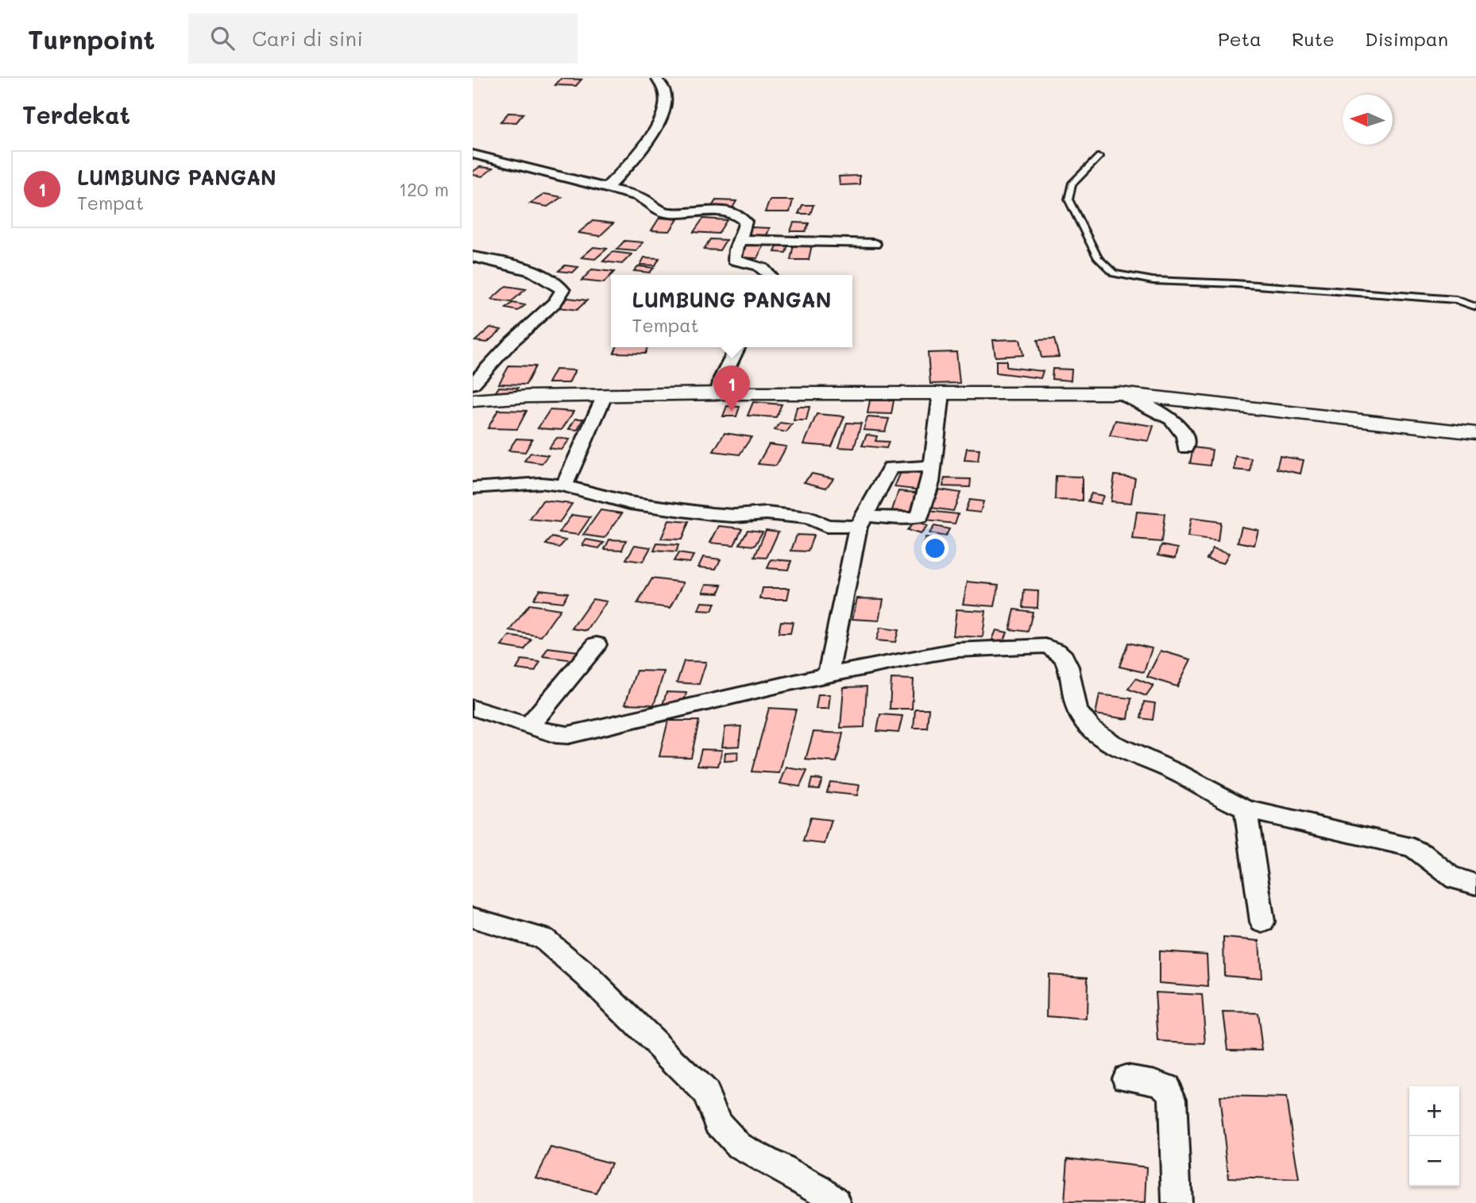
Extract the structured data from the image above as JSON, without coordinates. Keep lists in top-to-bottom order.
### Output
{
  "north": "left",
  "page": {
    "header": "Turnpoint",
    "search": "Cari di sini",
    "nav": ["Peta", "Rute", "Disimpan"],
    "heading": "Terdekat",
    "list": [
      {
        "mark": "1",
        "name": "LUMBUNG PANGAN",
        "note": "Tempat",
        "value": "120 m"
      }
    ],
    "popup": ["LUMBUNG PANGAN", "Tempat"],
    "pins": "1",
    "map_buttons": ["+", "−"]
  }
}
